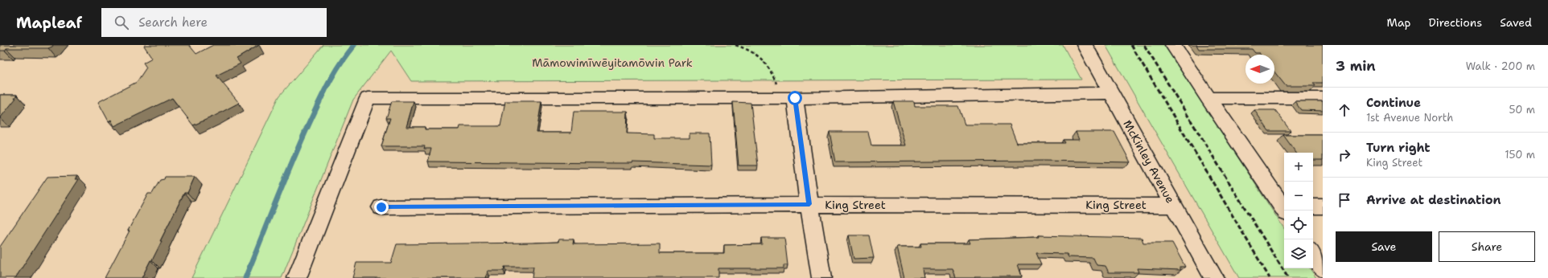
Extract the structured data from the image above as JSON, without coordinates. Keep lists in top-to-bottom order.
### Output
{
  "streets": {
    "street": ["McKinley Avenue", "King Street"]
  },
  "crossings": [
    ["McKinley Avenue", "King Street"]
  ],
  "parks": ["Māmowimīwēyitamōwin Park"],
  "north": "left",
  "page": {
    "header": "Mapleaf",
    "search": "Search here",
    "nav": ["Map", "Directions", "Saved"],
    "heading": ["3 min", "Walk · 200 m"],
    "list": [
      ["Continue", "1st Avenue North", "50 m"],
      ["Turn right", "King Street", "150 m"],
      "Arrive at destination"
    ],
    "map_buttons": ["+", "−"],
    "buttons": ["Save", "Share"]
  }
}
